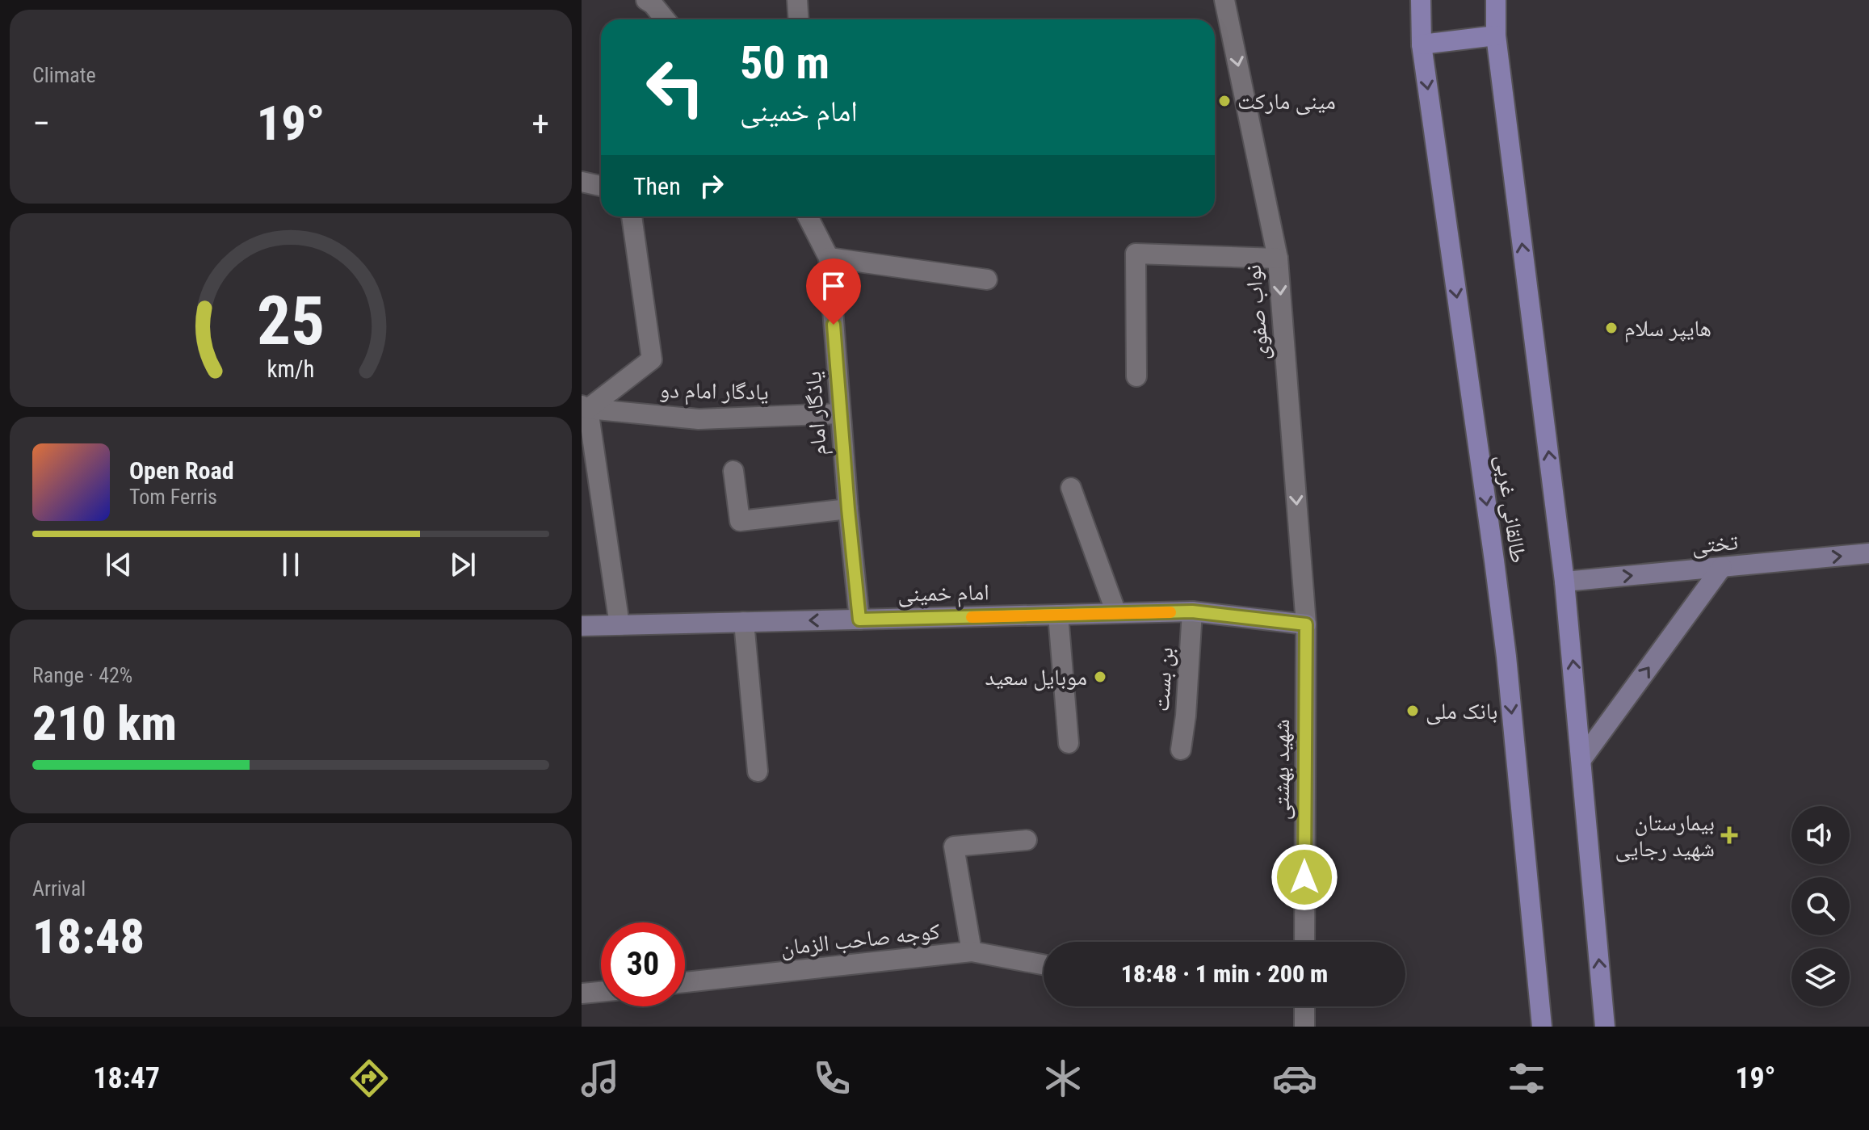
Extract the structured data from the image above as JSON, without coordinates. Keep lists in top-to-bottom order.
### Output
{
  "streets": {
    "main road": ["طالقانی غربی"],
    "street": [
      "نواب صفوی",
      "یادگار امام دو",
      "یاذگار امام",
      "تختی",
      "امام خمینی",
      "بن بست",
      "شهید بهشتی",
      "کوجه صاحب الزمان"
    ]
  },
  "crossings": [
    ["نواب صفوی", "امام خمینی"],
    ["نواب صفوی", "شهید بهشتی"],
    ["یادگار امام دو", "یاذگار امام"],
    ["یاذگار امام", "امام خمینی"],
    ["طالقانی غربی", "تختی"],
    ["امام خمینی", "بن بست"],
    ["امام خمینی", "شهید بهشتی"]
  ],
  "one_way": ["نواب صفوی", "تختی"],
  "places": {
    "other": [
      "مینی مارکت",
      "هایپر سلام",
      "موبایل سعید",
      "بانک ملی"
    ],
    "health": ["بیمارستان شهید رجایی"]
  },
  "page": {
    "tile": [
      "Climate",
      ["Range · 42%", "210 km"],
      ["Arrival", "18:48"]
    ],
    "turn": ["50 m", "امام خمینی"],
    "heat": ["−", "19°", "+"],
    "then": "Then",
    "song": ["Open Road", "Tom Ferris"],
    "limit": "30",
    "trip": "18:48 · 1 min · 200 m",
    "tabs": ["18:47", "19°"],
    "gauge": ["25", "km/h"]
  }
}
